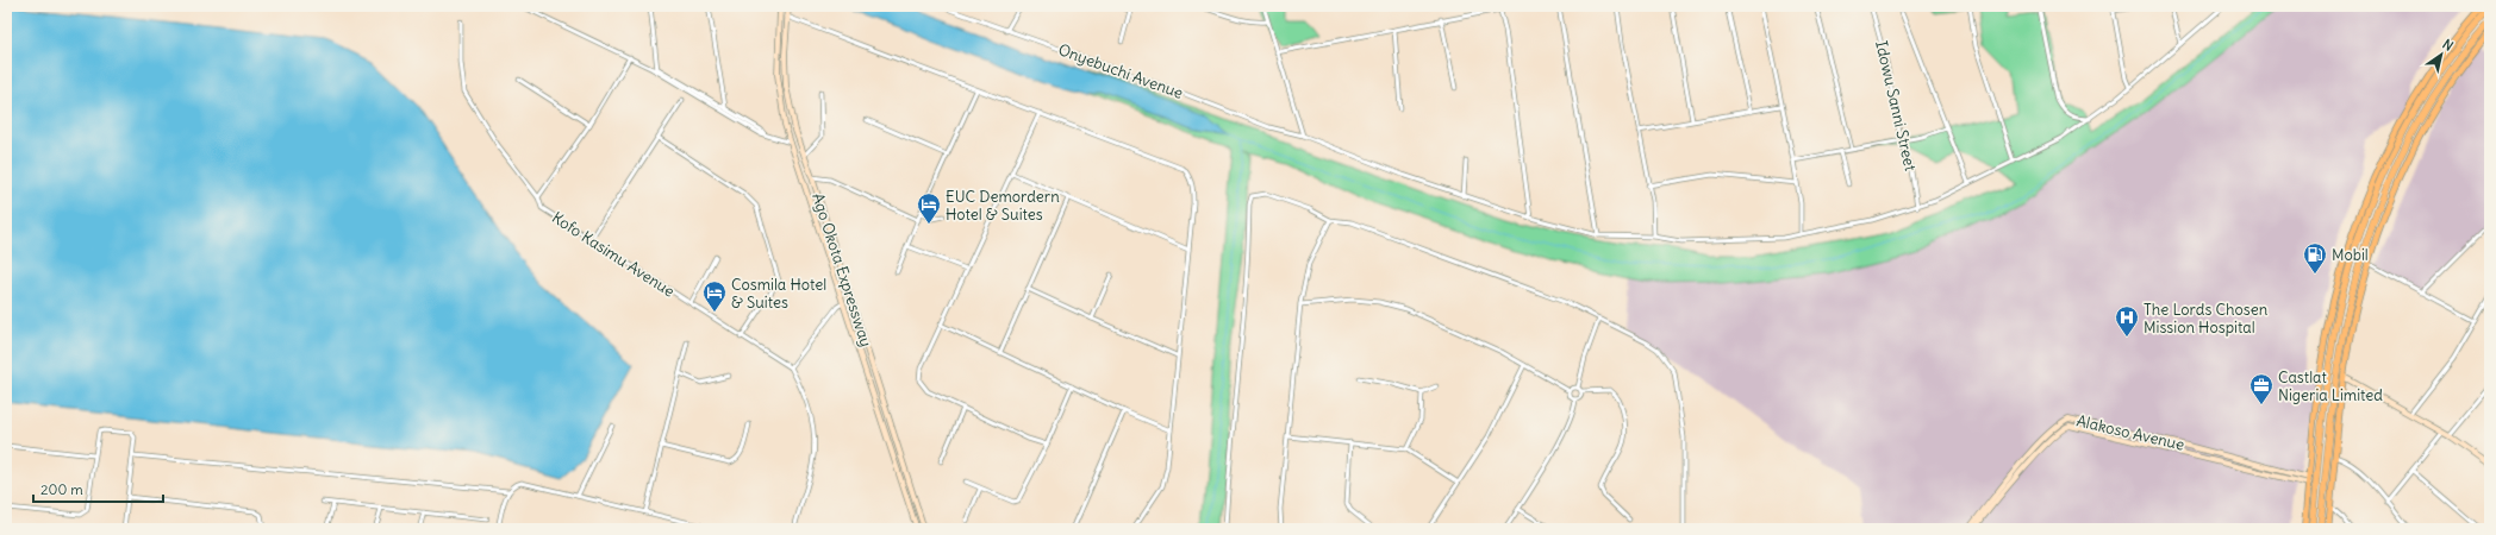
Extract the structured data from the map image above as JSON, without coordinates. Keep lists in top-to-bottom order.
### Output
{
  "streets": {
    "main road": ["Ago Okota Expressway", "Alakoso Avenue"],
    "street": ["Onyebuchi Avenue", "Idowu Sanni Street", "Kofo Kasimu Avenue"]
  },
  "crossings": [
    ["Onyebuchi Avenue", "Idowu Sanni Street"]
  ],
  "places": {
    "hotel": ["EUC Demordern Hotel & Suites", "Cosmila Hotel & Suites"],
    "fuel station": ["Mobil"],
    "hospital": ["The Lords Chosen Mission Hospital"],
    "office": ["Castlat Nigeria Limited"]
  },
  "scale_bar": "200 m",
  "north": "top right"
}
